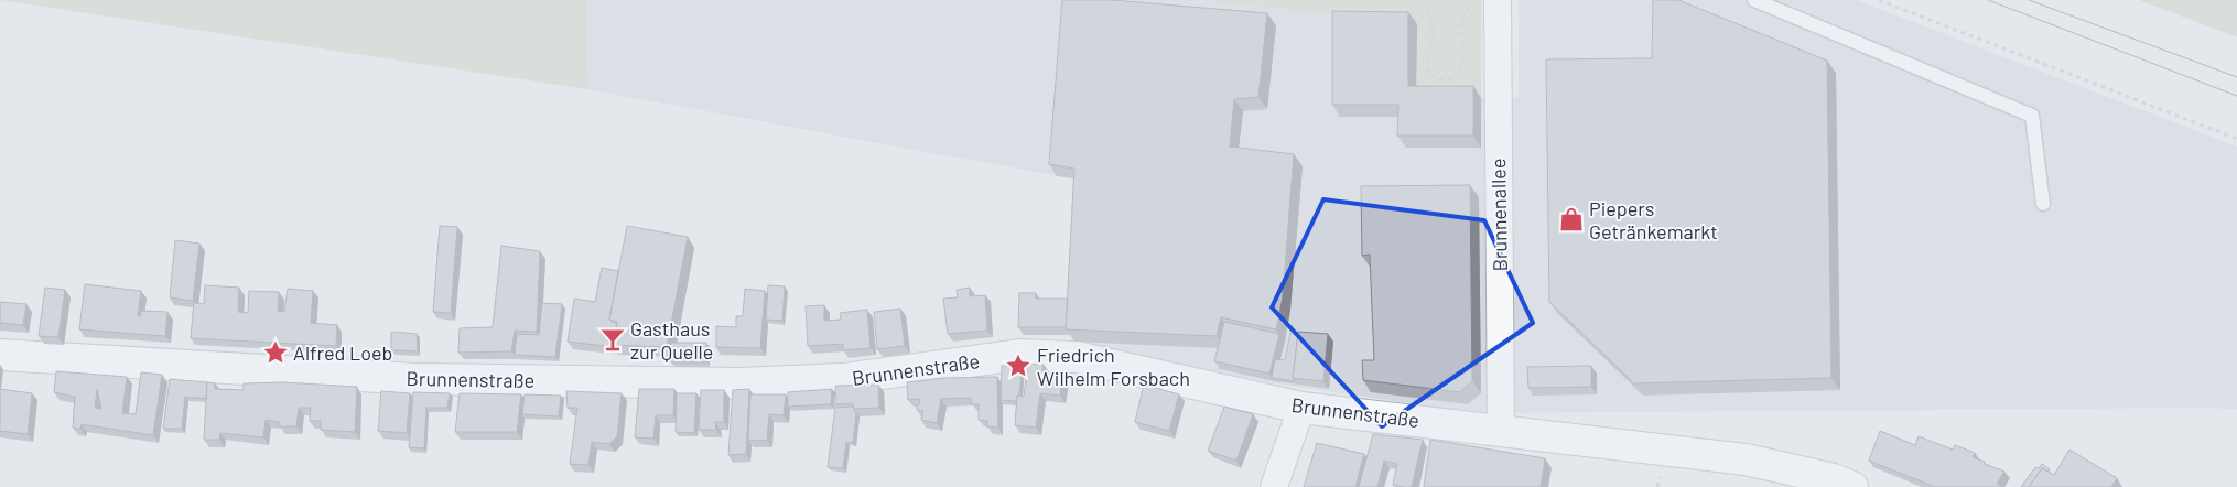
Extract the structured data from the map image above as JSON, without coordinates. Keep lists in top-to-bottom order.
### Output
{
  "streets": {
    "street": ["Brunnenallee", "Brunnenstraße"]
  },
  "crossings": [
    ["Brunnenallee", "Brunnenstraße"]
  ],
  "places": {
    "shop": ["Piepers Getränkemarkt"],
    "bar": ["Gasthaus zur Quelle"],
    "place": ["Alfred Loeb", "Friedrich Wilhelm Forsbach"]
  }
}
